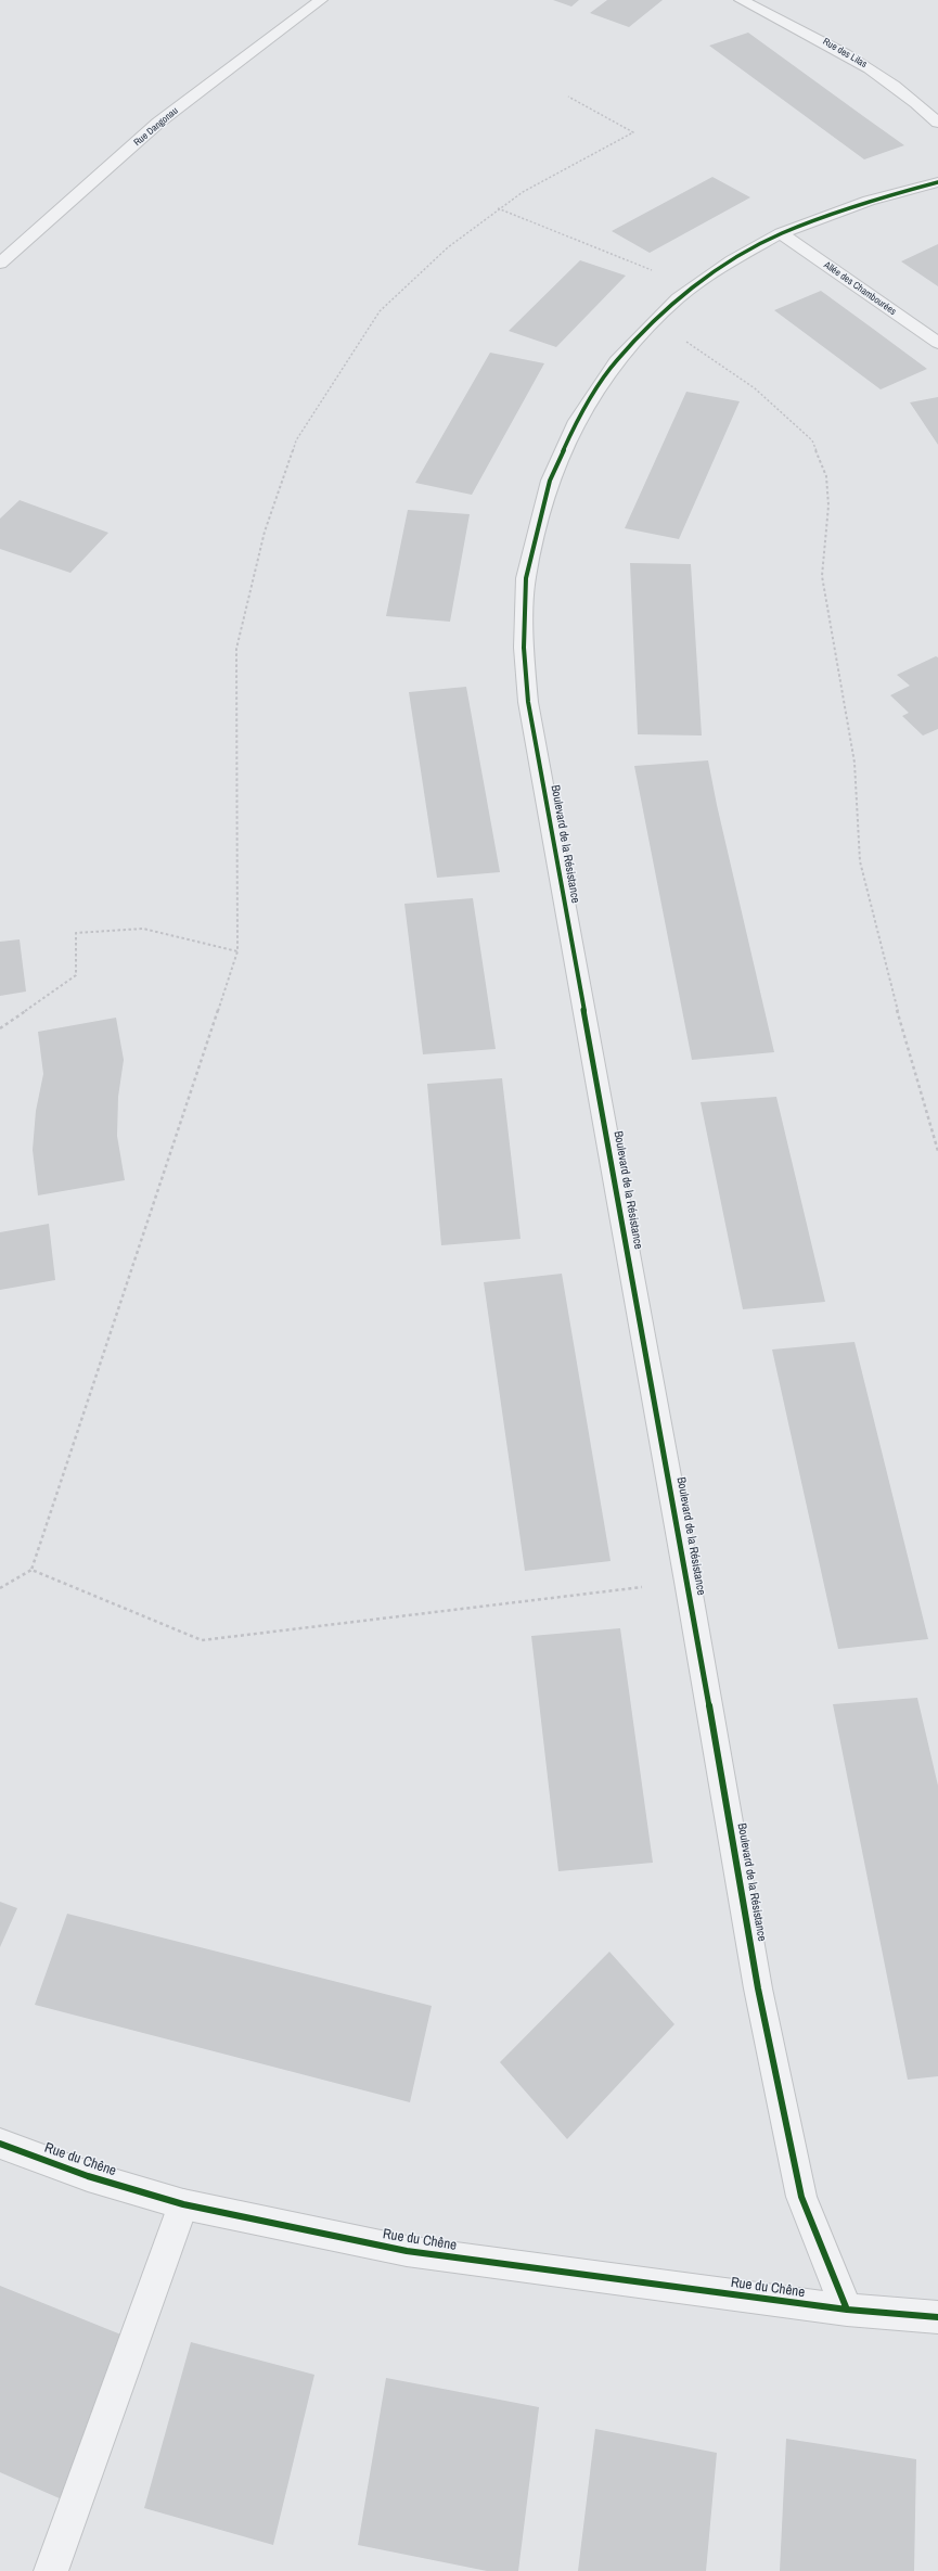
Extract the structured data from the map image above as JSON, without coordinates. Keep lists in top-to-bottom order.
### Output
{
  "streets": {
    "street": [
      "Rue des Lilas",
      "Rue Dangonau",
      "Allée des Chambourées",
      "Boulevard de la Résistance",
      "Rue du Chêne"
    ]
  },
  "crossings": [
    ["Allée des Chambourées", "Boulevard de la Résistance"],
    ["Boulevard de la Résistance", "Rue du Chêne"]
  ]
}
